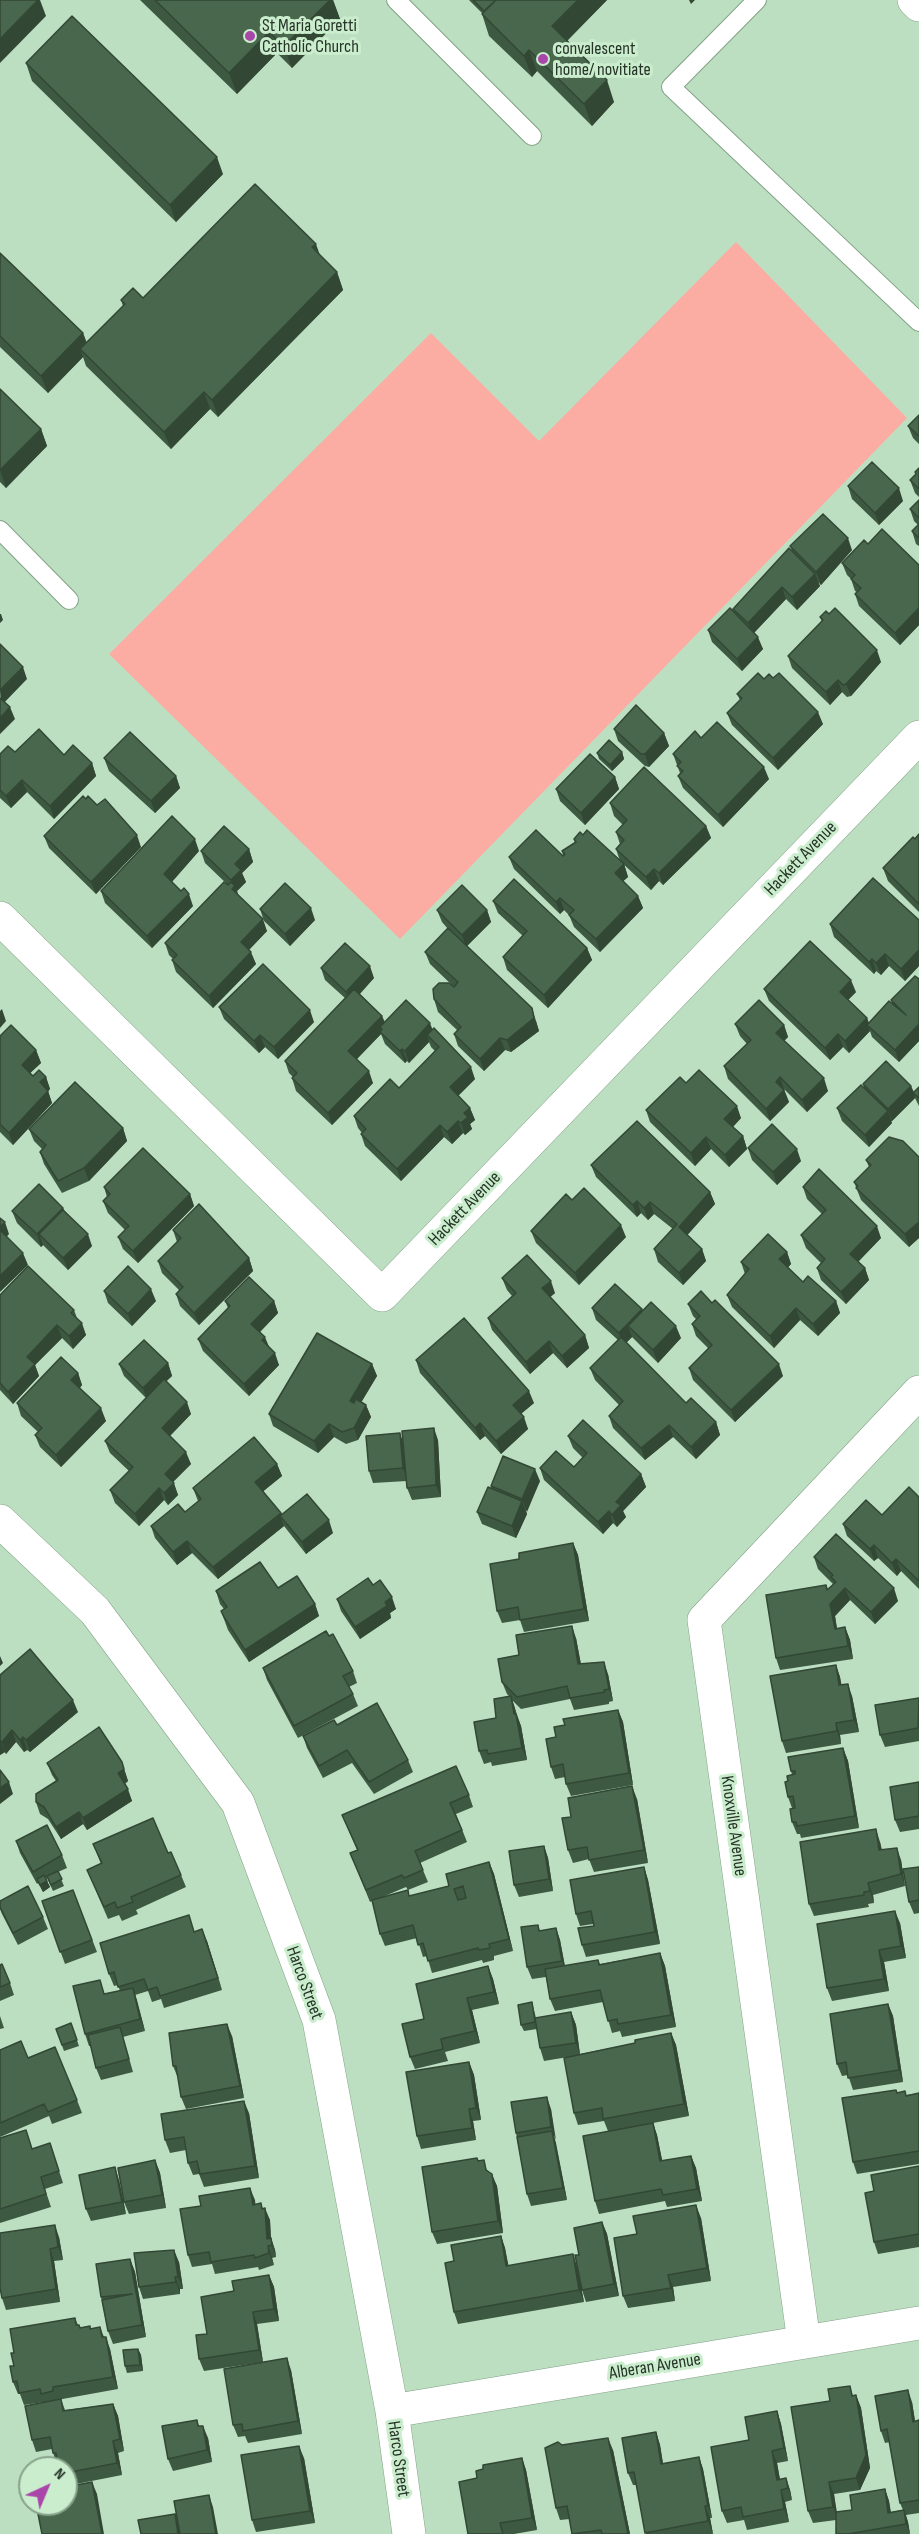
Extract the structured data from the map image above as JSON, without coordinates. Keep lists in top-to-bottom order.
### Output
{
  "streets": {
    "street": [
      "Hackett Avenue",
      "Knoxville Avenue",
      "Harco Street",
      "Alberan Avenue"
    ]
  },
  "crossings": [
    ["Knoxville Avenue", "Alberan Avenue"],
    ["Harco Street", "Alberan Avenue"]
  ],
  "places": ["St Maria Goretti Catholic Church", "convalescent home/ novitiate"],
  "north": "top right"
}
